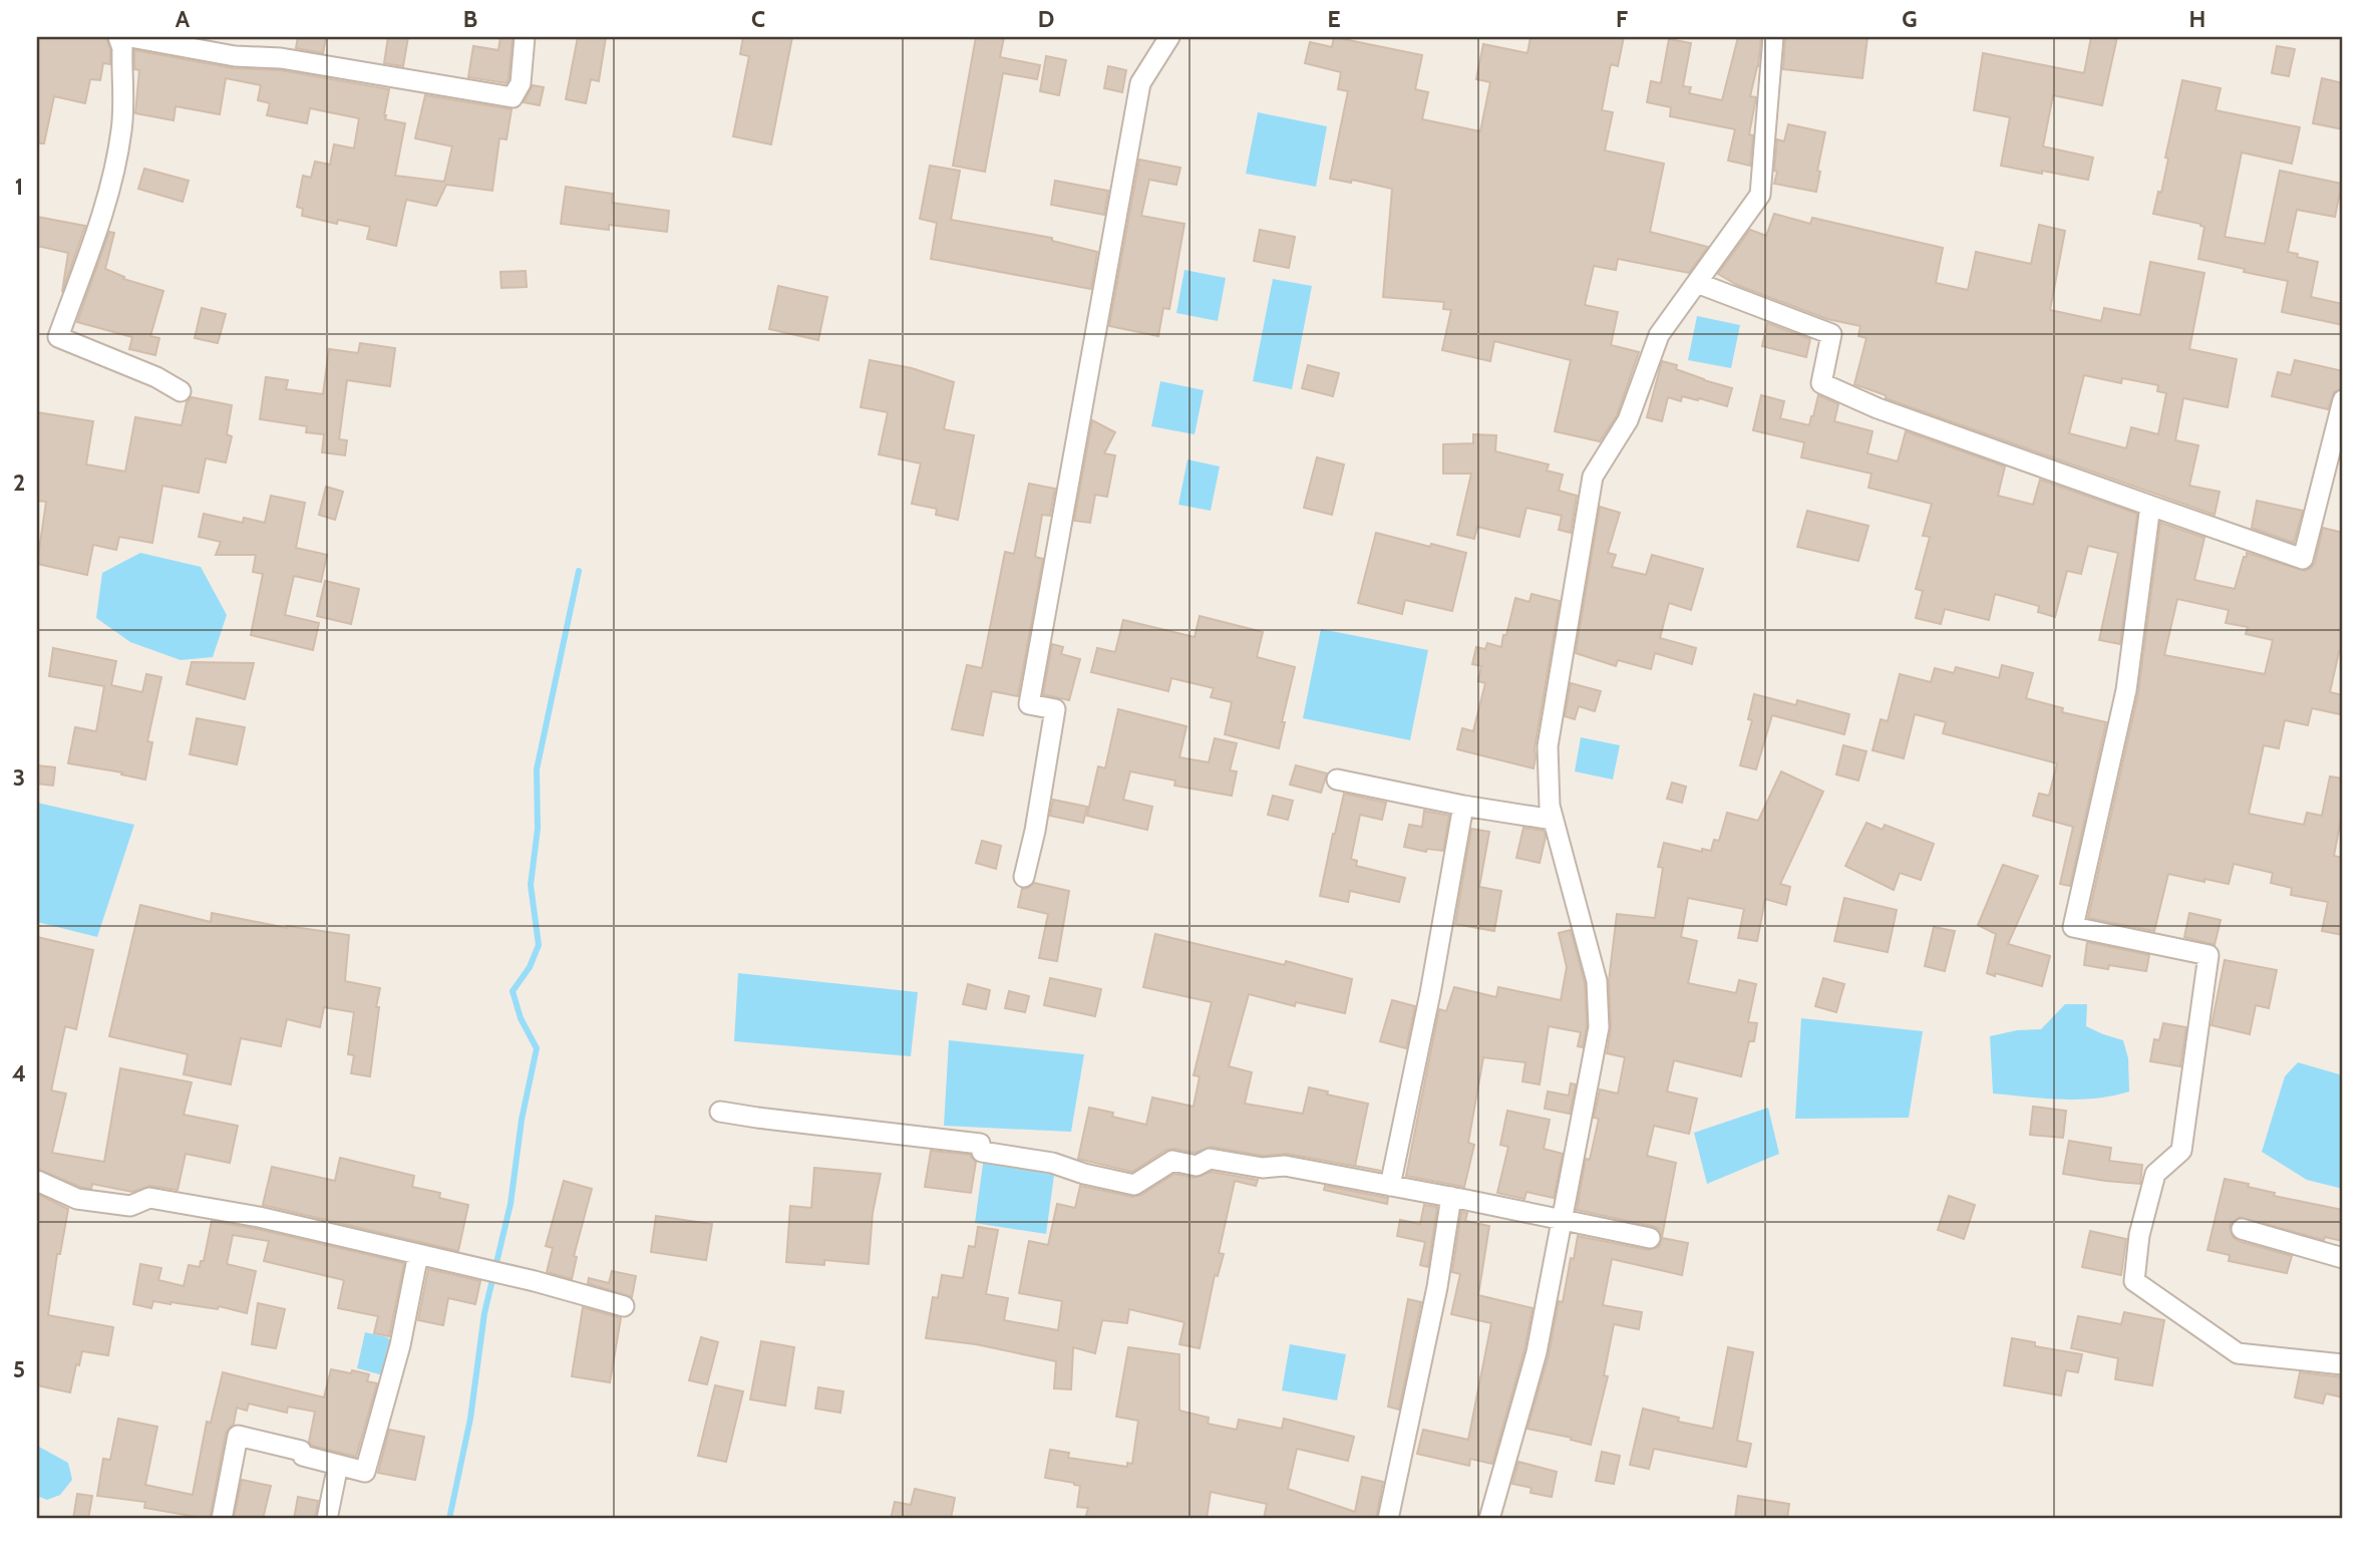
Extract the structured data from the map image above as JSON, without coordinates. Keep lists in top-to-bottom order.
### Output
{
  "grid": {
    "columns": [
      "A",
      "B",
      "C",
      "D",
      "E",
      "F",
      "G",
      "H"
    ],
    "rows": [
      "1",
      "2",
      "3",
      "4",
      "5"
    ]
  }
}
